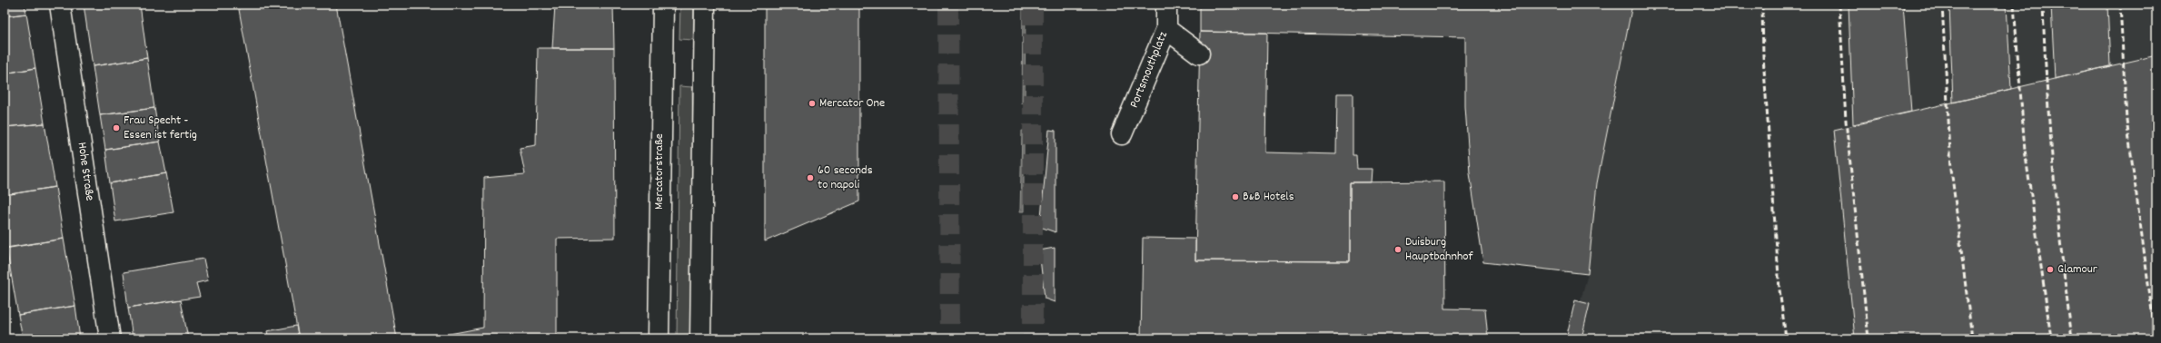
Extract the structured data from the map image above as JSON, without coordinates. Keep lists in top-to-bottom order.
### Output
{
  "streets": {
    "main road": ["Portsmouthplatz", "Hohe Straße", "Mercatorstraße"]
  },
  "places": [
    "Mercator One",
    "Frau Specht - Essen ist fertig",
    "60 seconds to napoli",
    "B&B Hotels",
    "Duisburg Hauptbahnhof",
    "Glamour"
  ]
}
